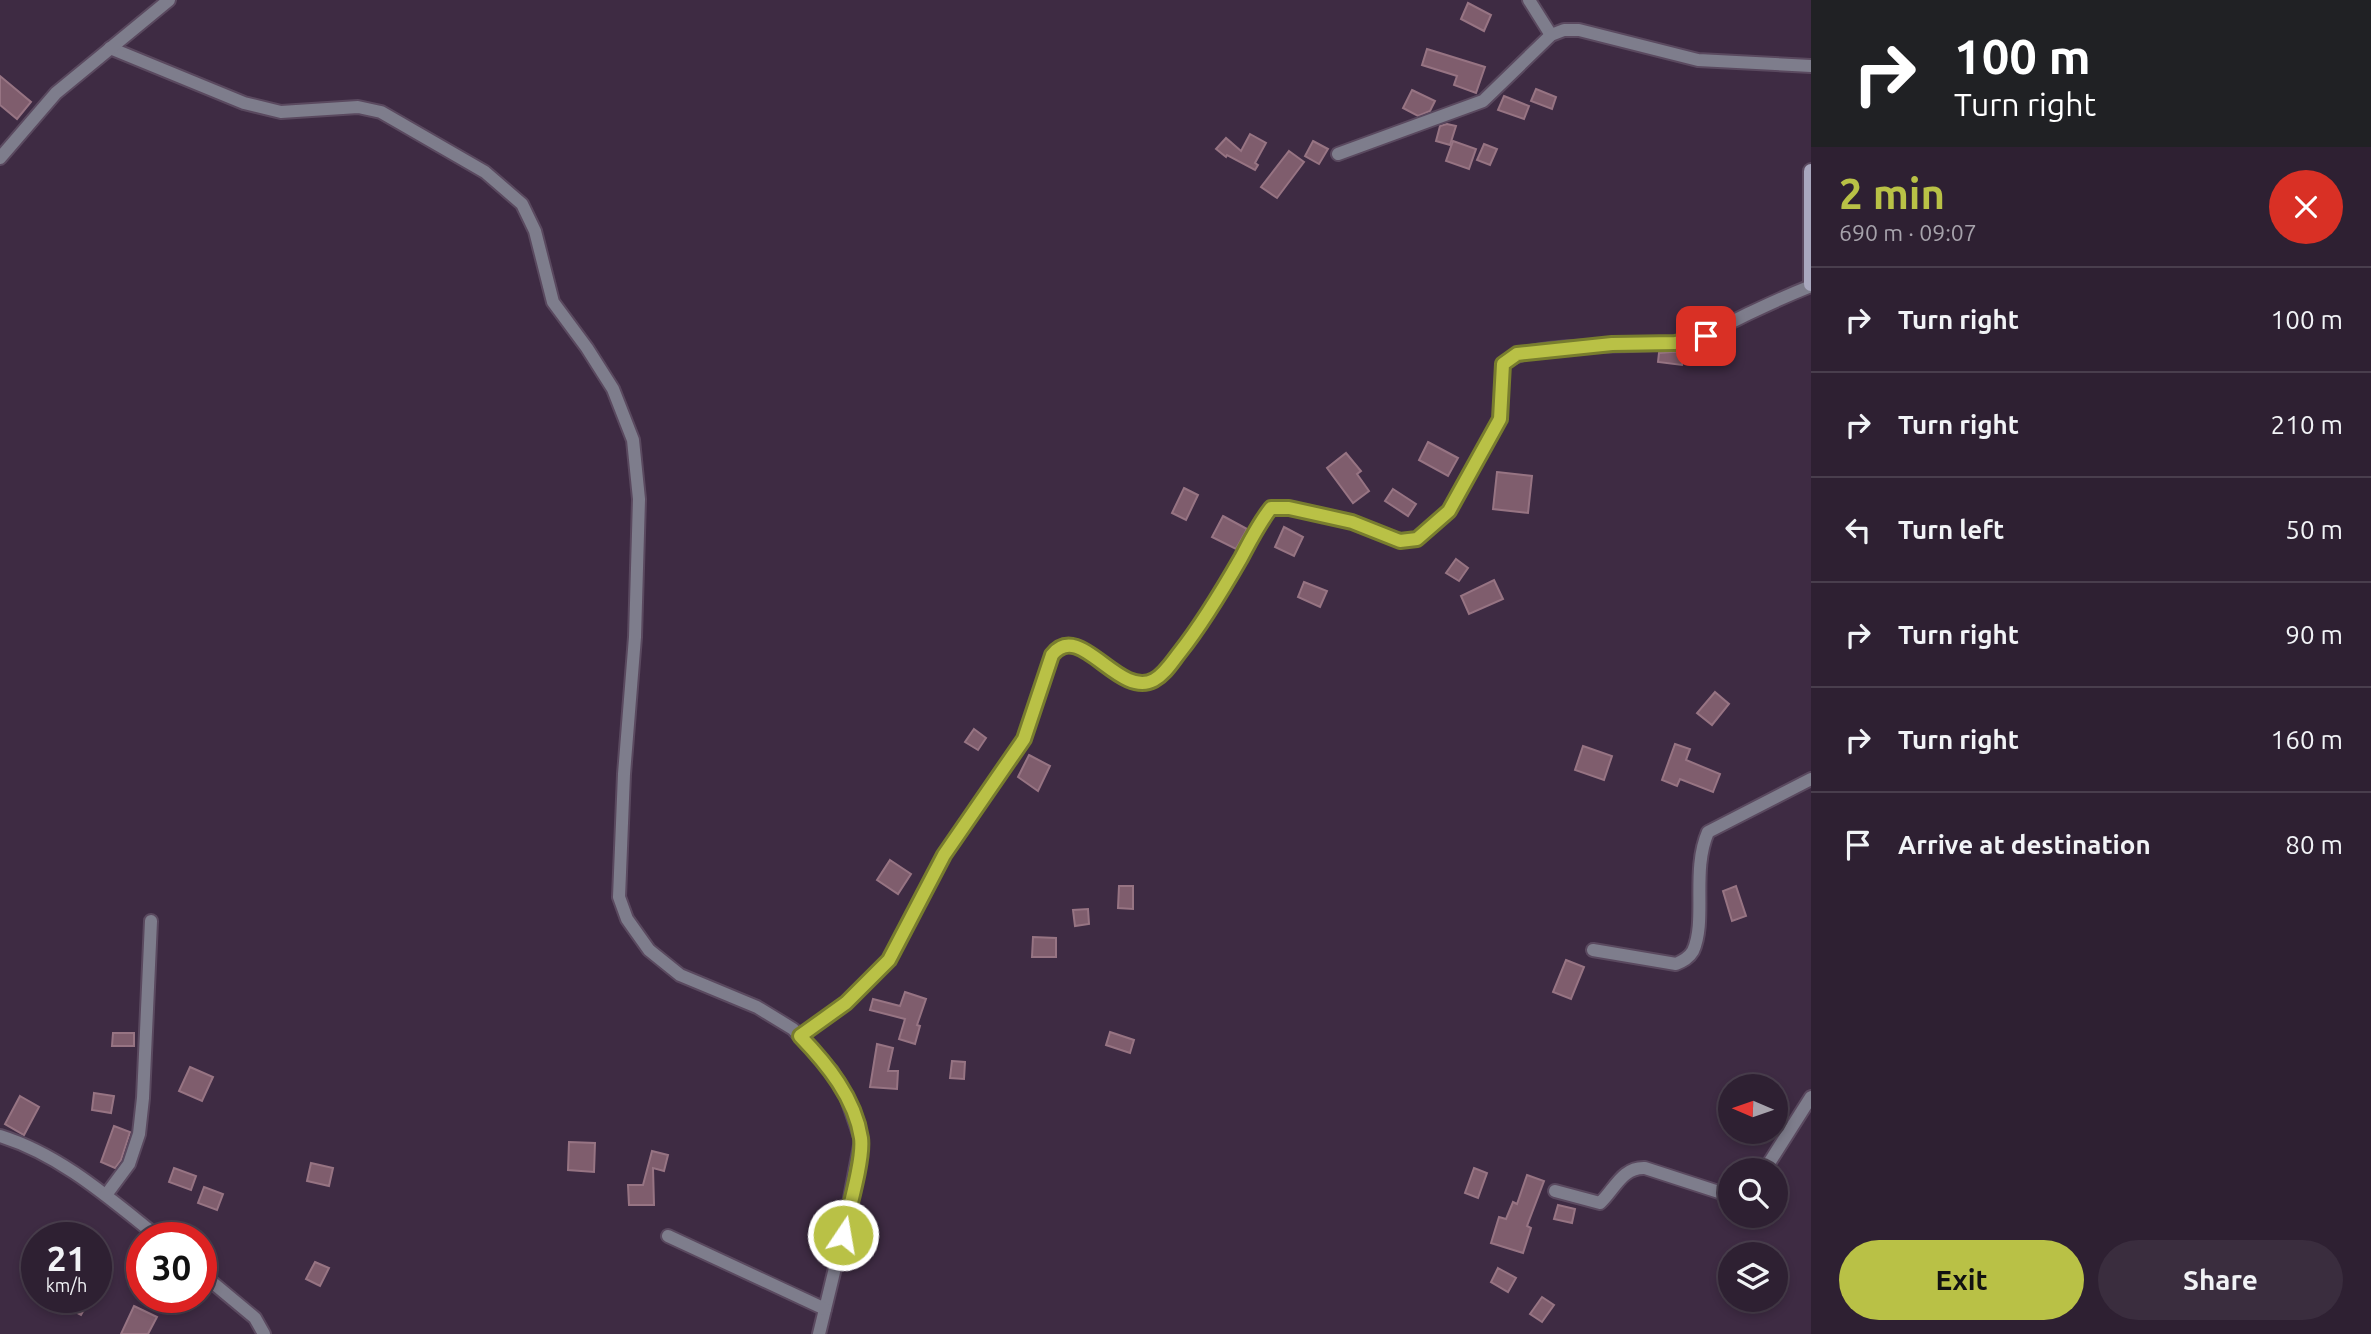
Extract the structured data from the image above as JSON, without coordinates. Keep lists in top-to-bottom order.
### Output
{
  "north": "left",
  "page": {
    "turn": ["100 m", "Turn right"],
    "heading": ["2 min", "690 m · 09:07"],
    "list": [
      {
        "name": "Turn right",
        "value": "100 m"
      },
      {
        "name": "Turn right",
        "value": "210 m"
      },
      {
        "name": "Turn left",
        "value": "50 m"
      },
      {
        "name": "Turn right",
        "value": "90 m"
      },
      {
        "name": "Turn right",
        "value": "160 m"
      },
      {
        "name": "Arrive at destination",
        "value": "80 m"
      }
    ],
    "speed": "21 km/h",
    "limit": "30",
    "buttons": ["Exit", "Share"]
  }
}
